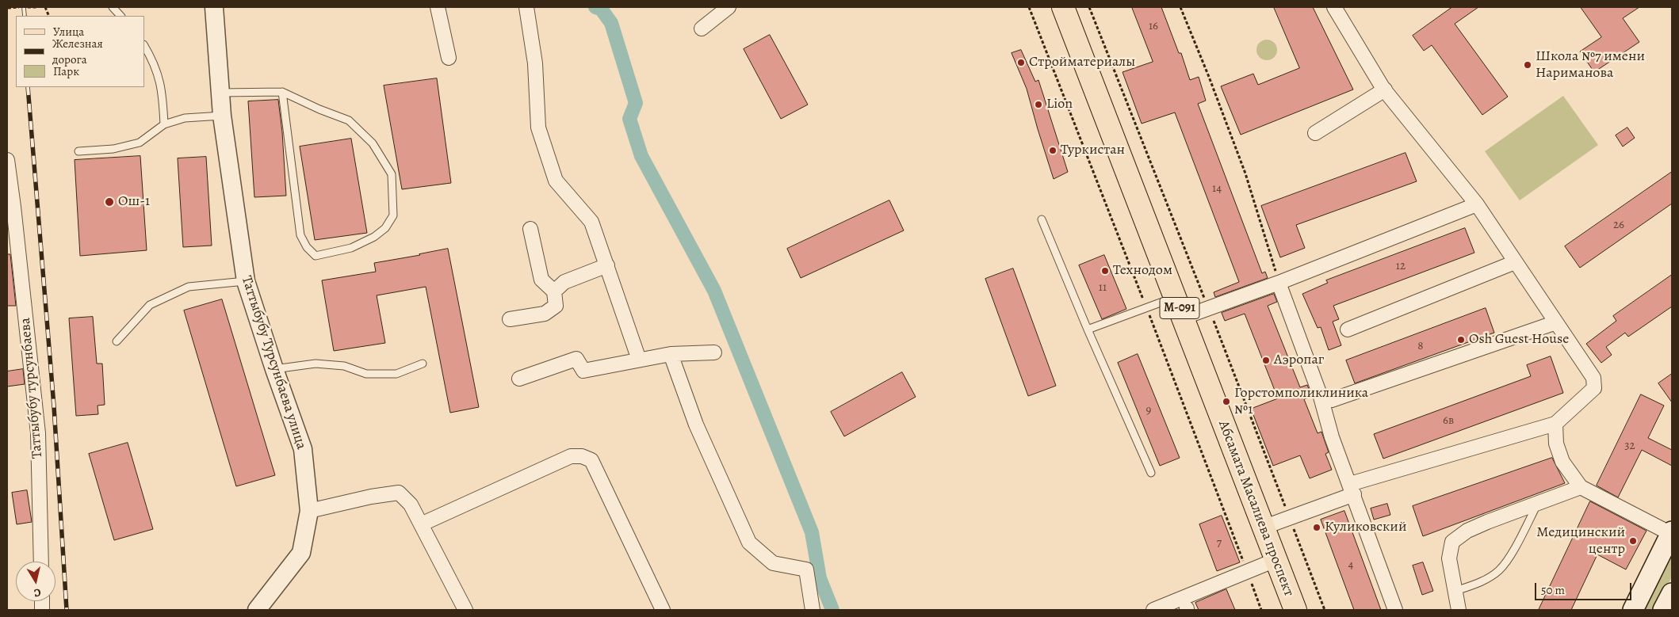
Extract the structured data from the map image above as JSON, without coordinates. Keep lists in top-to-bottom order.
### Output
{
  "streets": {
    "main road": ["М-091", "Абсамата Масалиева проспект"],
    "street": ["Таттыбубу Турсунбаева улица", "Таттыбубу турсунбаева"]
  },
  "places": [
    "Стройматериалы",
    "Школа №7 имени Нариманова",
    "Lion",
    "Туркистан",
    "Ош-1",
    "Технодом",
    "Osh Guest House",
    "Аэропаг",
    "Горстомполиклиника №1",
    "Куликовский",
    "Медицинский центр"
  ],
  "house_numbers": [
    "16",
    "14",
    "26",
    "12",
    "11",
    "8",
    "9",
    "6в",
    "32",
    "7",
    "4"
  ],
  "legend": ["Улица", "Железная дорога", "Парк"],
  "scale_bar": "50 m",
  "north": "bottom"
}
